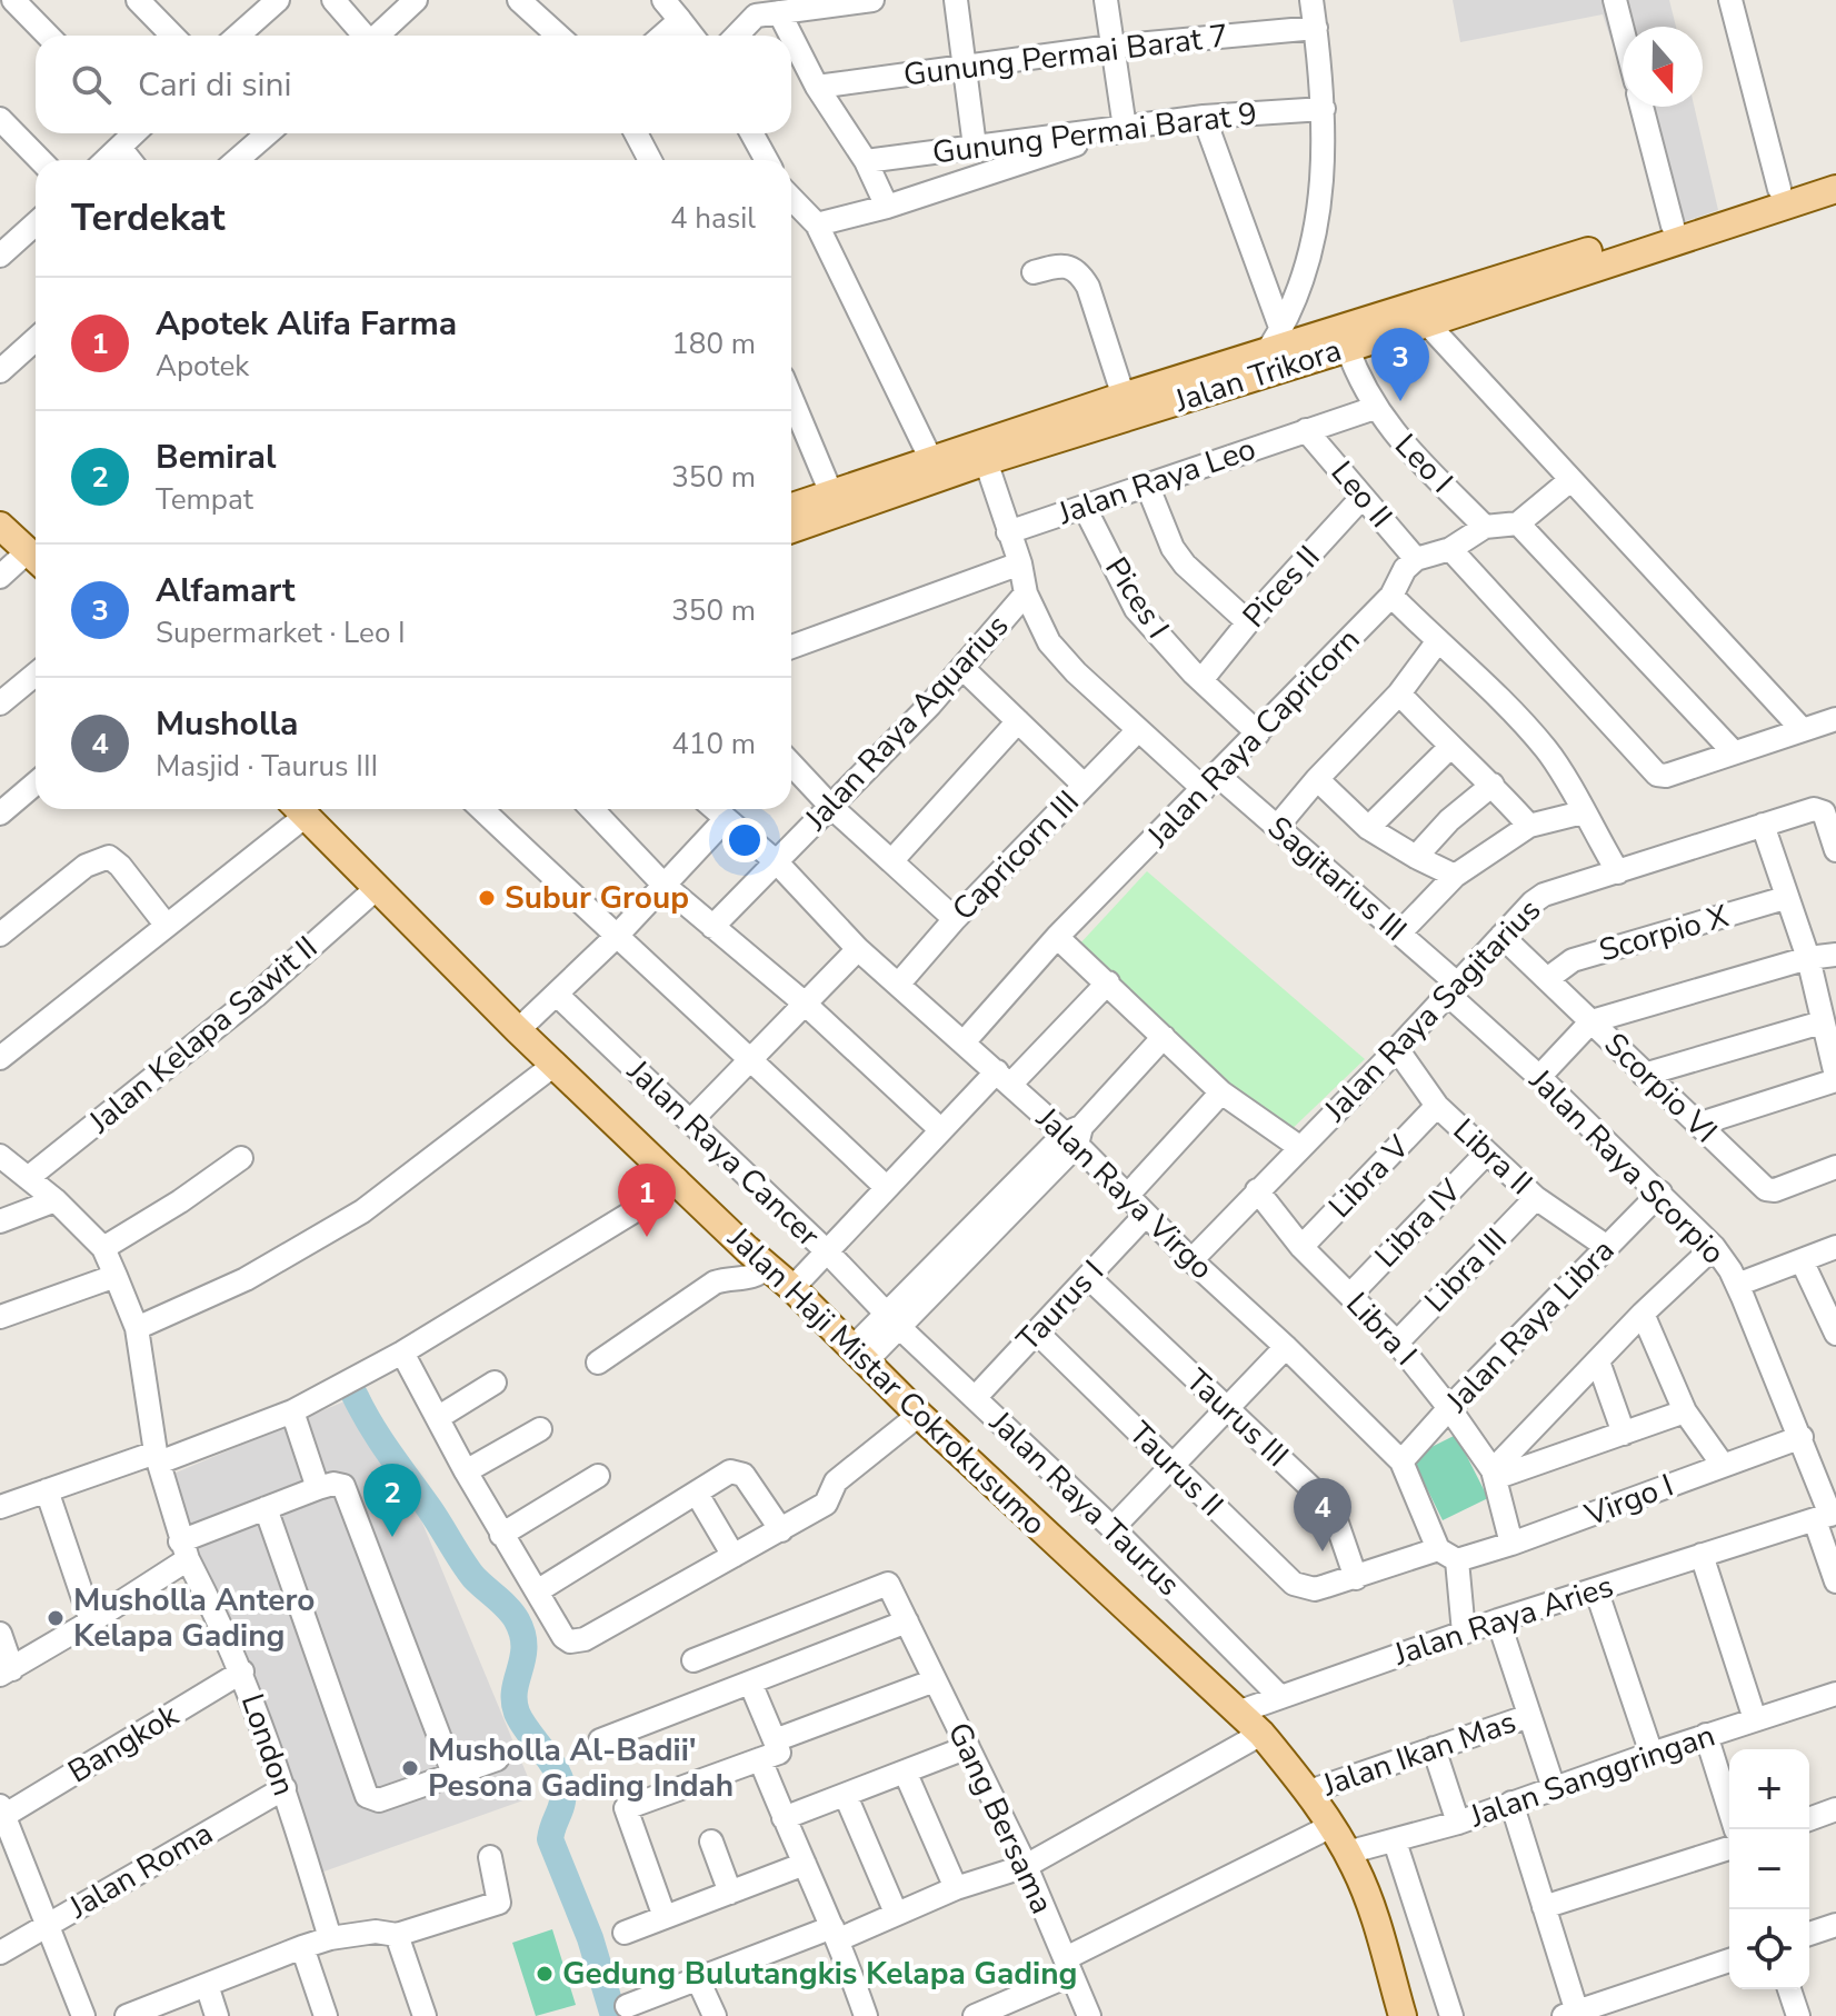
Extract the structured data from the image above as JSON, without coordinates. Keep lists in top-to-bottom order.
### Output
{
  "streets": {
    "main road": ["Jalan Trikora", "Jalan Haji Mistar Cokrokusumo"],
    "street": [
      "Gunung Permai Barat 7",
      "Gunung Permai Barat 9",
      "Leo I",
      "Jalan Raya Leo",
      "Leo II",
      "Pices II",
      "Pices I",
      "Jalan Raya Aquarius",
      "Jalan Raya Capricorn",
      "Capricorn III",
      "Sagitarius III",
      "Scorpio X",
      "Jalan Raya Sagitarius",
      "Jalan Kelapa Sawit II",
      "Scorpio VI",
      "Jalan Raya Cancer",
      "Libra II",
      "Jalan Raya Scorpio",
      "Libra V",
      "Jalan Raya Virgo",
      "Libra IV",
      "Libra III",
      "Taurus I",
      "Jalan Raya Libra",
      "Libra I",
      "Taurus III",
      "Taurus II",
      "Virgo I",
      "Jalan Raya Taurus",
      "Jalan Raya Aries",
      "Bangkok",
      "London",
      "Jalan Ikan Mas",
      "Jalan Sanggringan",
      "Gang Bersama",
      "Jalan Roma"
    ]
  },
  "crossings": [
    ["Jalan Trikora", "Leo I"],
    ["Jalan Trikora", "Sagitarius III"],
    ["Leo I", "Jalan Raya Leo"],
    ["Jalan Raya Leo", "Leo II"],
    ["Jalan Raya Leo", "Pices I"],
    ["Jalan Raya Leo", "Sagitarius III"],
    ["Leo II", "Pices II"],
    ["Leo II", "Jalan Raya Capricorn"],
    ["Pices II", "Pices I"],
    ["Pices I", "Jalan Raya Capricorn"],
    ["Jalan Raya Aquarius", "Sagitarius III"],
    ["Jalan Raya Aquarius", "Jalan Raya Virgo"],
    ["Jalan Raya Capricorn", "Sagitarius III"],
    ["Jalan Raya Capricorn", "Jalan Raya Virgo"],
    ["Capricorn III", "Sagitarius III"],
    ["Capricorn III", "Jalan Raya Virgo"],
    ["Sagitarius III", "Jalan Raya Sagitarius"],
    ["Sagitarius III", "Jalan Raya Scorpio"],
    ["Scorpio X", "Scorpio VI"],
    ["Jalan Raya Sagitarius", "Scorpio VI"],
    ["Jalan Raya Sagitarius", "Libra II"],
    ["Jalan Raya Sagitarius", "Jalan Raya Scorpio"],
    ["Jalan Raya Sagitarius", "Jalan Raya Virgo"],
    ["Jalan Raya Sagitarius", "Libra I"],
    ["Jalan Kelapa Sawit II", "Jalan Haji Mistar Cokrokusumo"],
    ["Jalan Raya Cancer", "Jalan Raya Taurus"],
    ["Libra II", "Libra V"],
    ["Libra II", "Libra IV"],
    ["Libra II", "Libra III"],
    ["Libra II", "Jalan Raya Libra"],
    ["Jalan Raya Scorpio", "Jalan Raya Libra"],
    ["Jalan Raya Scorpio", "Virgo I"],
    ["Jalan Raya Scorpio", "Jalan Raya Aries"],
    ["Libra V", "Libra I"],
    ["Jalan Raya Virgo", "Taurus I"],
    ["Jalan Raya Virgo", "Jalan Raya Libra"],
    ["Jalan Raya Virgo", "Virgo I"],
    ["Jalan Raya Virgo", "Jalan Raya Aries"],
    ["Libra IV", "Libra I"],
    ["Libra III", "Libra I"],
    ["Taurus I", "Taurus III"],
    ["Taurus I", "Taurus II"],
    ["Taurus I", "Jalan Raya Taurus"],
    ["Jalan Raya Libra", "Libra I"],
    ["Jalan Haji Mistar Cokrokusumo", "Jalan Raya Aries"],
    ["Jalan Haji Mistar Cokrokusumo", "Jalan Ikan Mas"],
    ["Jalan Haji Mistar Cokrokusumo", "Jalan Sanggringan"],
    ["Taurus III", "Virgo I"],
    ["Taurus II", "Virgo I"],
    ["Jalan Raya Taurus", "Jalan Raya Aries"],
    ["Bangkok", "London"],
    ["London", "Jalan Roma"]
  ],
  "places": [
    "Subur Group",
    "Musholla Antero Kelapa Gading",
    "Musholla Al-Badii' Pesona Gading Indah",
    "Gedung Bulutangkis Kelapa Gading"
  ],
  "north": "bottom",
  "page": {
    "search": "Cari di sini",
    "heading": ["Terdekat", "4 hasil"],
    "list": [
      {
        "mark": "1",
        "name": "Apotek Alifa Farma",
        "note": "Apotek",
        "value": "180 m"
      },
      {
        "mark": "2",
        "name": "Bemiral",
        "note": "Tempat",
        "value": "350 m"
      },
      {
        "mark": "3",
        "name": "Alfamart",
        "note": "Supermarket · Leo I",
        "value": "350 m"
      },
      {
        "mark": "4",
        "name": "Musholla",
        "note": "Masjid · Taurus III",
        "value": "410 m"
      }
    ],
    "pins": [
      "3",
      "1",
      "2",
      "4"
    ],
    "map_buttons": ["+", "−"]
  }
}
